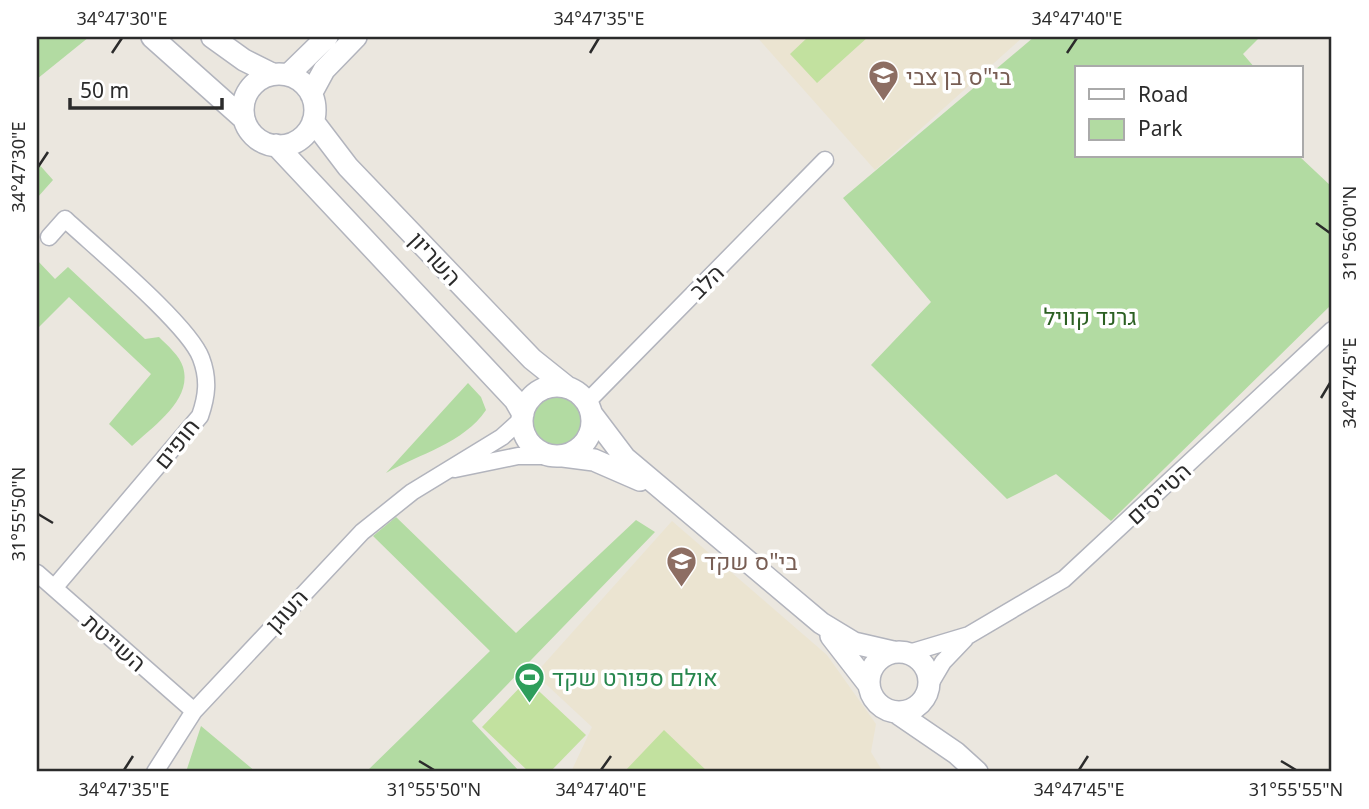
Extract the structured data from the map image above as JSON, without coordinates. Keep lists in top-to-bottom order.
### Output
{
  "streets": {
    "street": [
      "השריון",
      "הלב",
      "חופים",
      "הטייסים",
      "העוגן",
      "השייטת"
    ]
  },
  "crossings": [
    ["השריון", "הלב"],
    ["השריון", "העוגן"],
    ["הלב", "העוגן"],
    ["חופים", "השייטת"],
    ["העוגן", "השייטת"]
  ],
  "parks": ["גרנד קוויל"],
  "places": {
    "school or university": ["בי\"ס בן צבי", "בי\"ס שקד"],
    "sports": ["אולם ספורט שקד"]
  },
  "legend": ["Road", "Park"],
  "scale_bar": "50 m",
  "coordinates": [
    "34°47'30\"E",
    "34°47'35\"E",
    "34°47'40\"E",
    "31°56'00\"N",
    "34°47'45\"E",
    "31°55'50\"N",
    "31°55'55\"N"
  ]
}
